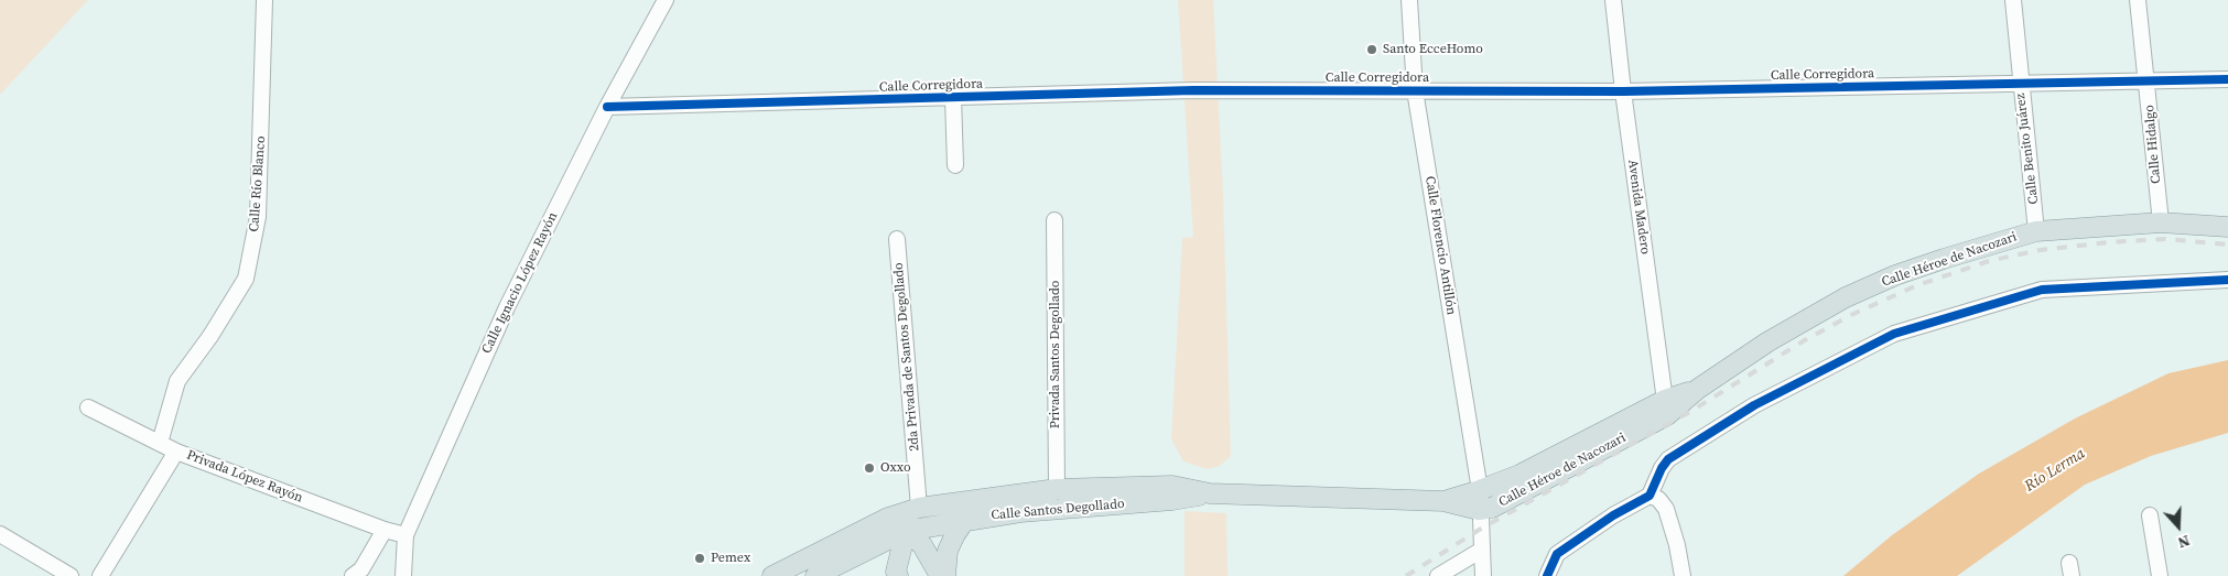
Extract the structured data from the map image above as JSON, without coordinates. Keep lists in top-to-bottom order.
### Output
{
  "streets": {
    "main road": ["Calle Héroe de Nacozari", "Calle Santos Degollado"],
    "street": [
      "Calle Corregidora",
      "Calle Hidalgo",
      "Calle Benito Juárez",
      "Calle Río Blanco",
      "Avenida Madero",
      "Calle Florencio Antillón",
      "Calle Ignacio López Rayón",
      "Privada Santos Degollado",
      "2da Privada de Santos Degollado",
      "Privada López Rayón"
    ]
  },
  "crossings": [
    ["Calle Corregidora", "Calle Hidalgo"],
    ["Calle Corregidora", "Calle Benito Juárez"],
    ["Calle Corregidora", "Avenida Madero"],
    ["Calle Corregidora", "Calle Florencio Antillón"],
    ["Calle Corregidora", "Calle Ignacio López Rayón"],
    ["Calle Hidalgo", "Calle Héroe de Nacozari"],
    ["Calle Benito Juárez", "Calle Héroe de Nacozari"],
    ["Calle Río Blanco", "Privada López Rayón"],
    ["Avenida Madero", "Calle Héroe de Nacozari"],
    ["Calle Florencio Antillón", "Calle Héroe de Nacozari"],
    ["Calle Florencio Antillón", "Calle Santos Degollado"],
    ["Calle Héroe de Nacozari", "Calle Santos Degollado"],
    ["Calle Ignacio López Rayón", "Privada López Rayón"],
    ["Privada Santos Degollado", "Calle Santos Degollado"],
    ["2da Privada de Santos Degollado", "Calle Santos Degollado"]
  ],
  "water": ["Río Lerma"],
  "places": ["Santo EcceHomo", "Oxxo", "Pemex"],
  "north": "bottom"
}
